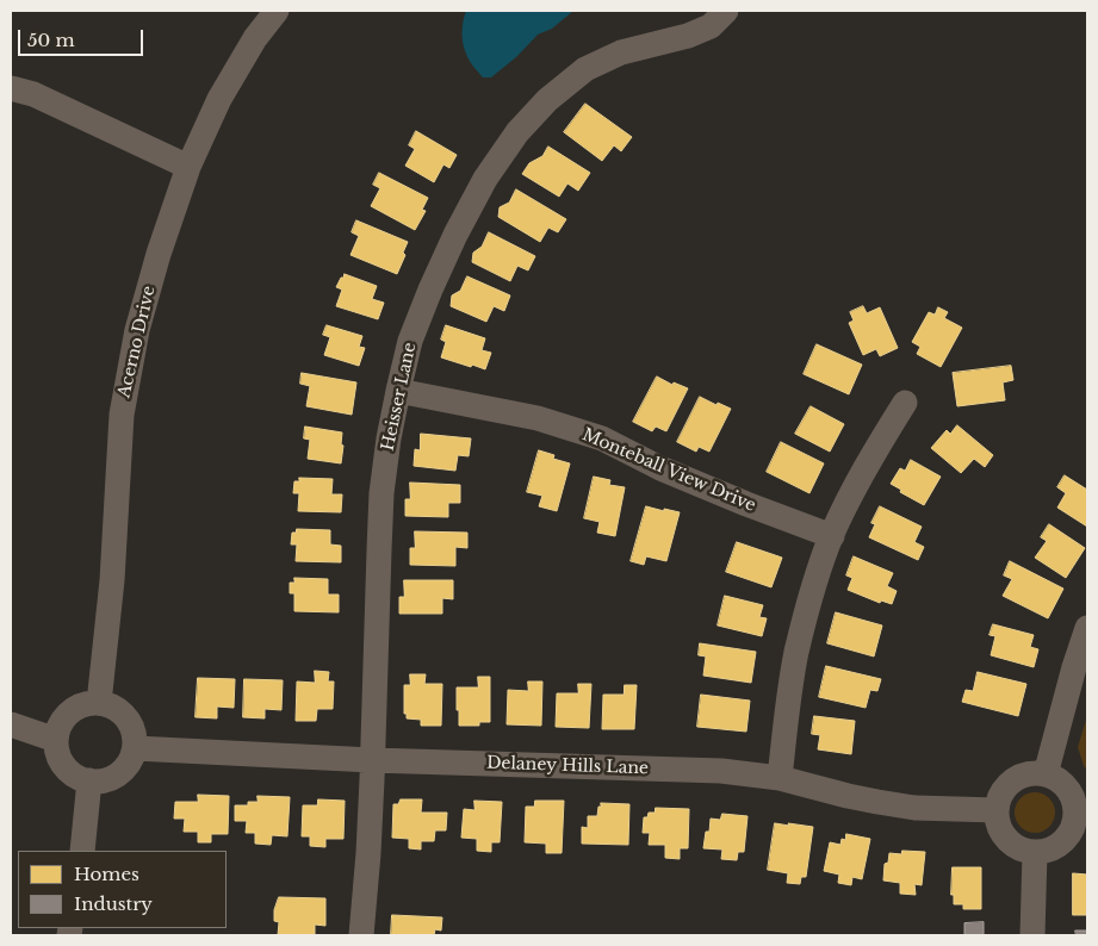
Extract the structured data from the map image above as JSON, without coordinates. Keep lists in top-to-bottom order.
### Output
{
  "streets": {
    "street": [
      "Acerno Drive",
      "Heisser Lane",
      "Monteball View Drive",
      "Delaney Hills Lane"
    ]
  },
  "crossings": [
    ["Acerno Drive", "Delaney Hills Lane"],
    ["Heisser Lane", "Monteball View Drive"],
    ["Heisser Lane", "Delaney Hills Lane"]
  ],
  "legend": ["Homes", "Industry"],
  "scale_bar": "50 m"
}
